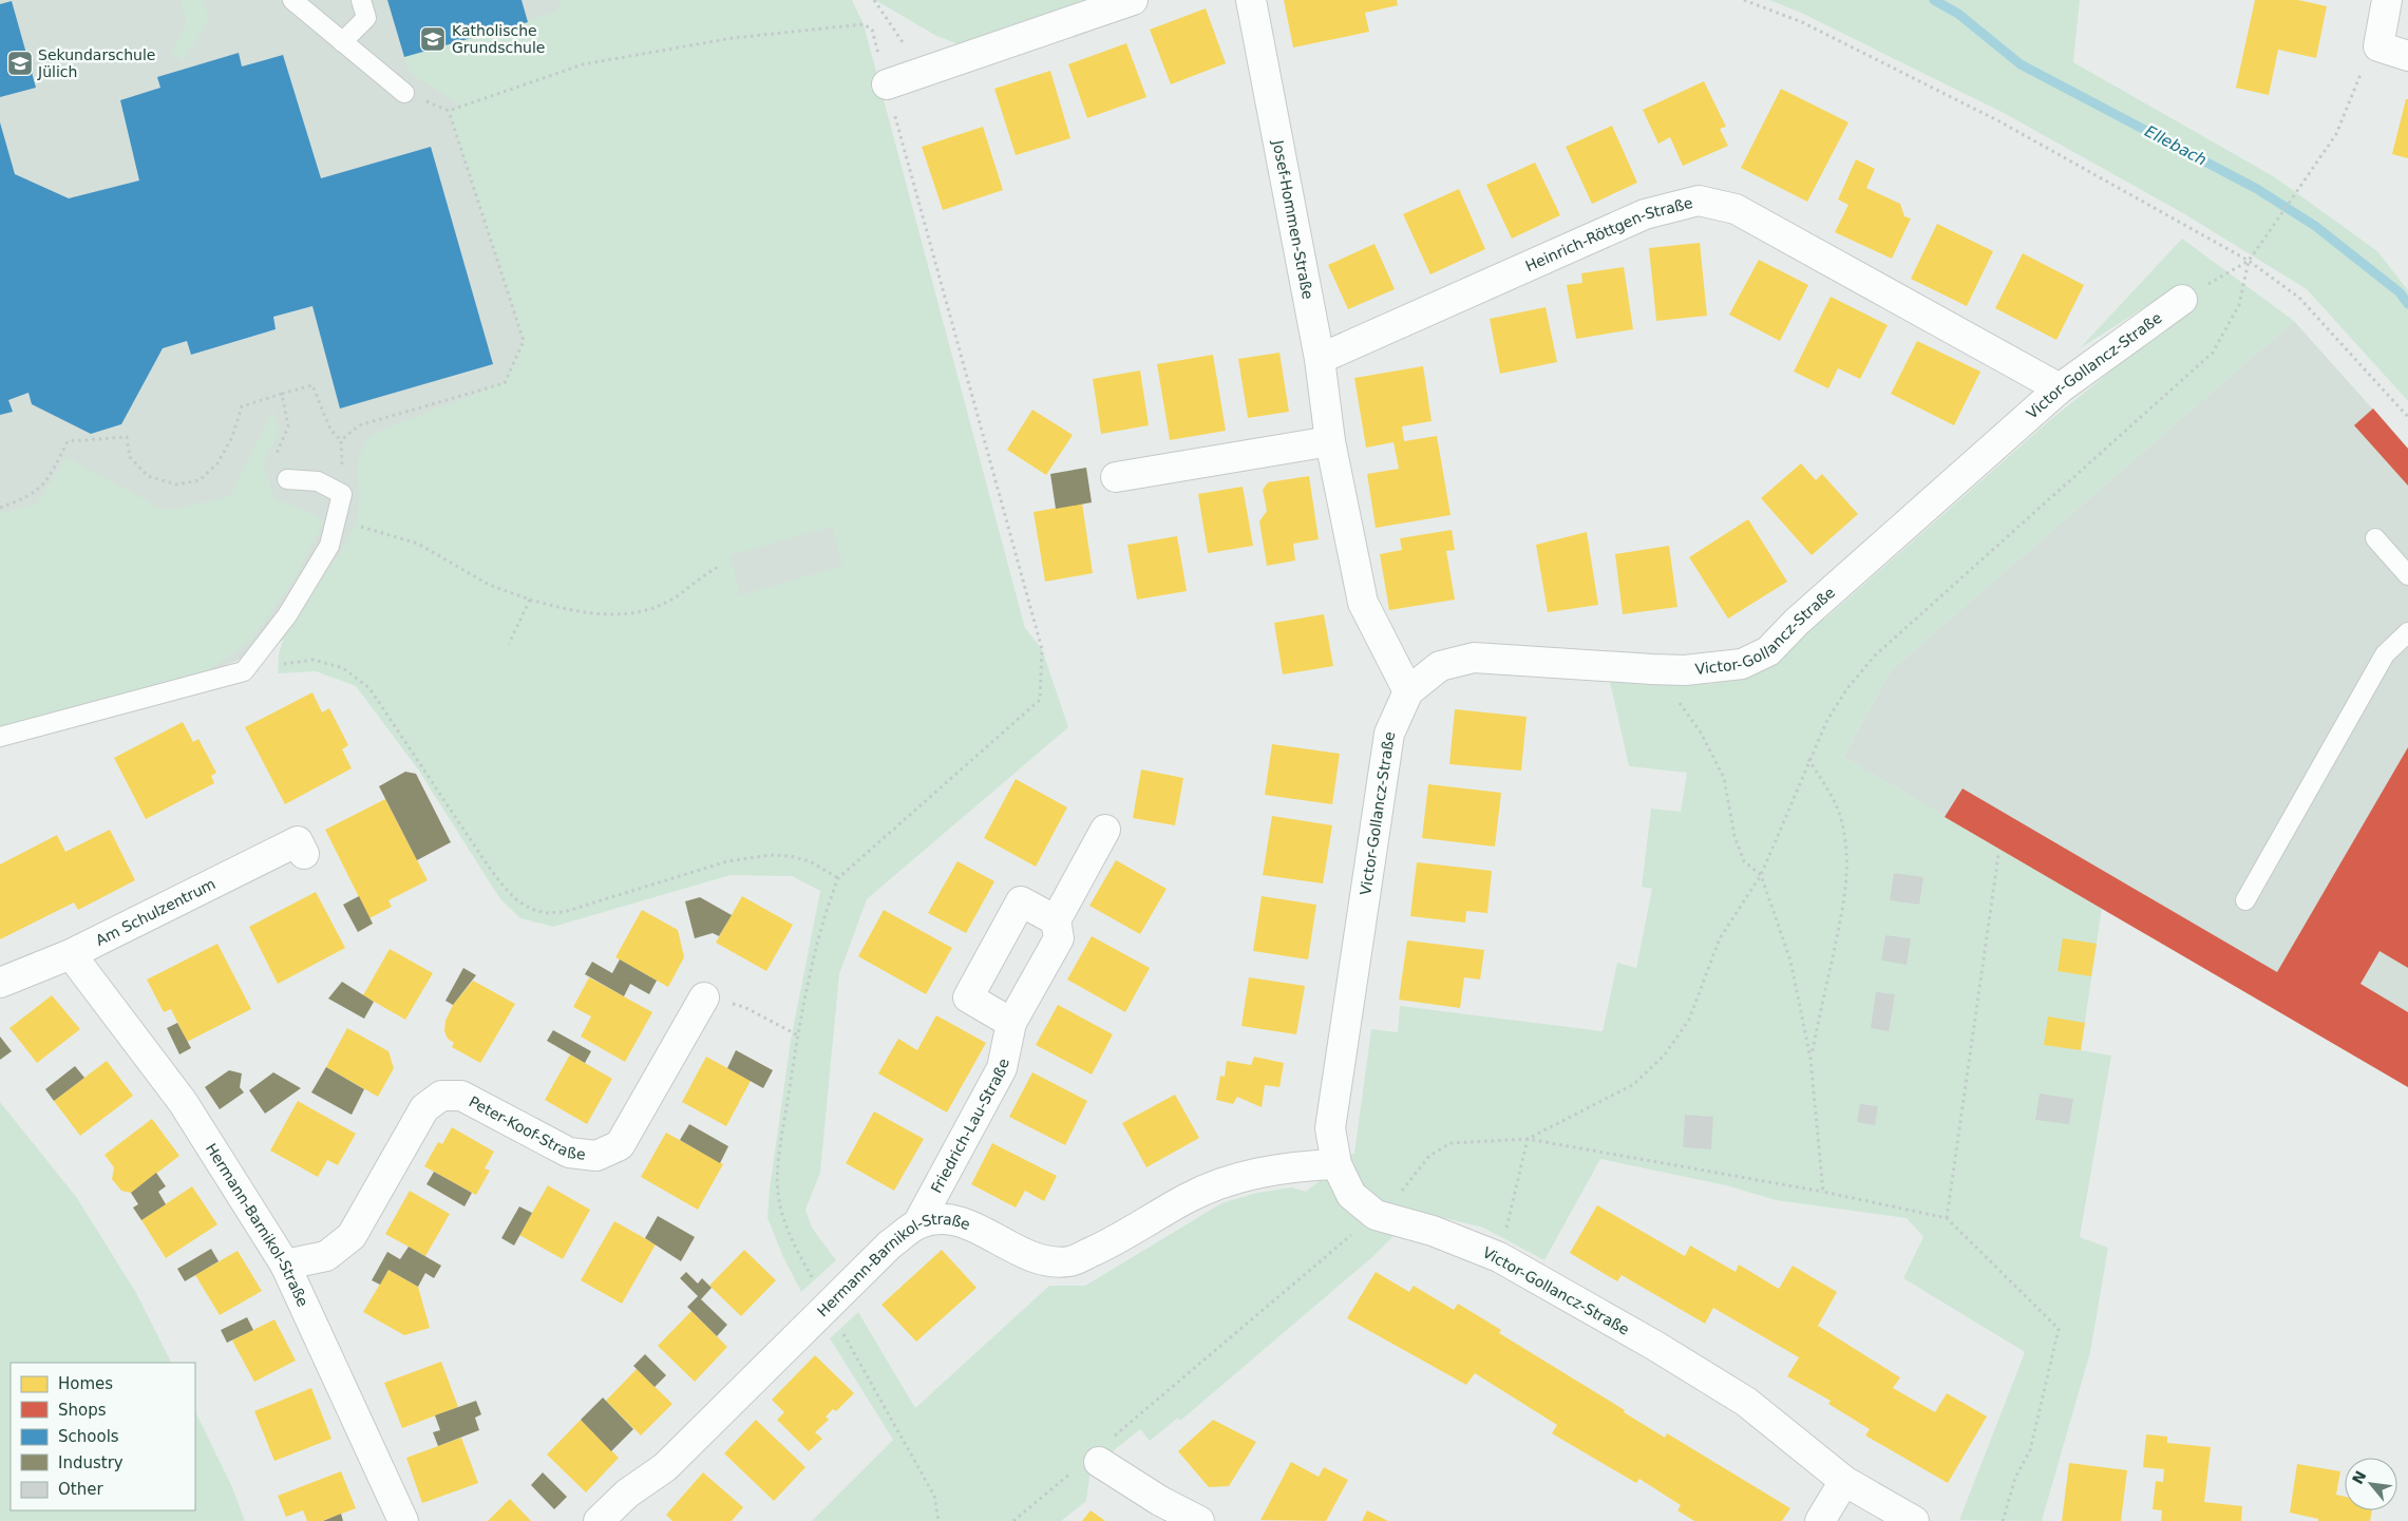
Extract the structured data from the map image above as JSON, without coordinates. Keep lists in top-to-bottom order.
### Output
{
  "streets": {
    "street": [
      "Josef-Hommen-Straße",
      "Heinrich-Röttgen-Straße",
      "Victor-Gollancz-Straße",
      "Am Schulzentrum",
      "Friedrich-Lau-Straße",
      "Peter-Koof-Straße",
      "Hermann-Barnikol-Straße"
    ]
  },
  "crossings": [
    ["Josef-Hommen-Straße", "Heinrich-Röttgen-Straße"],
    ["Josef-Hommen-Straße", "Victor-Gollancz-Straße"],
    ["Heinrich-Röttgen-Straße", "Victor-Gollancz-Straße"],
    ["Victor-Gollancz-Straße", "Hermann-Barnikol-Straße"],
    ["Am Schulzentrum", "Hermann-Barnikol-Straße"],
    ["Friedrich-Lau-Straße", "Hermann-Barnikol-Straße"],
    ["Peter-Koof-Straße", "Hermann-Barnikol-Straße"]
  ],
  "water": ["Ellebach"],
  "places": {
    "school or university": ["Katholische Grundschule", "Sekundarschule Jülich"]
  },
  "legend": [
    "Homes",
    "Shops",
    "Schools",
    "Industry",
    "Other"
  ],
  "north": "top left"
}
